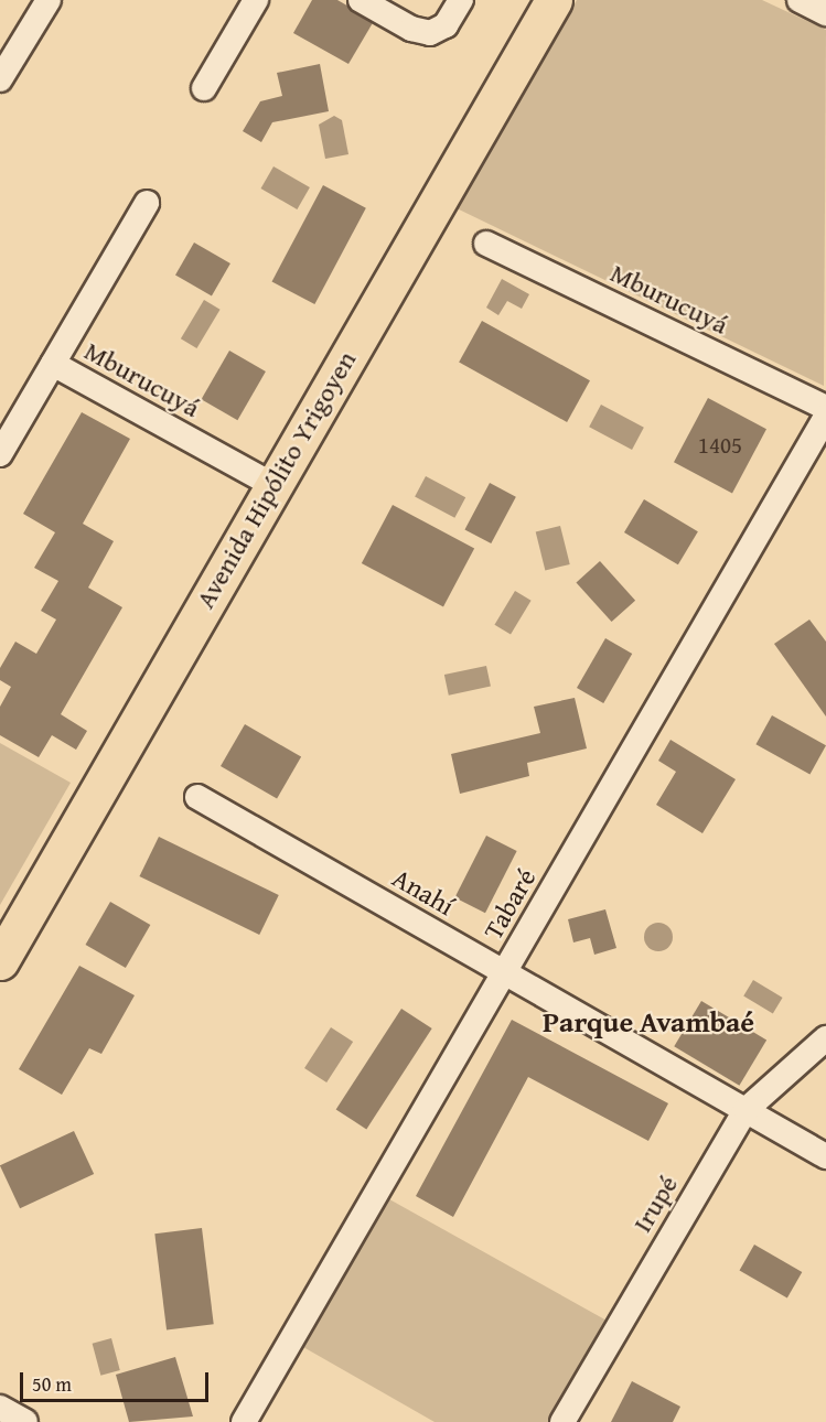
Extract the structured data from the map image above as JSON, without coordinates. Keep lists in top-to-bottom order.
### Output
{
  "streets": {
    "main road": ["Avenida Hipólito Yrigoyen"],
    "street": [
      "Mburucuyá",
      "Anahí",
      "Tabaré",
      "Irupé"
    ]
  },
  "crossings": [
    ["Mburucuyá", "Avenida Hipólito Yrigoyen"],
    ["Anahí", "Tabaré"],
    ["Anahí", "Irupé"]
  ],
  "districts": ["Parque Avambaé"],
  "house_numbers": ["1405"],
  "scale_bar": "50 m"
}
